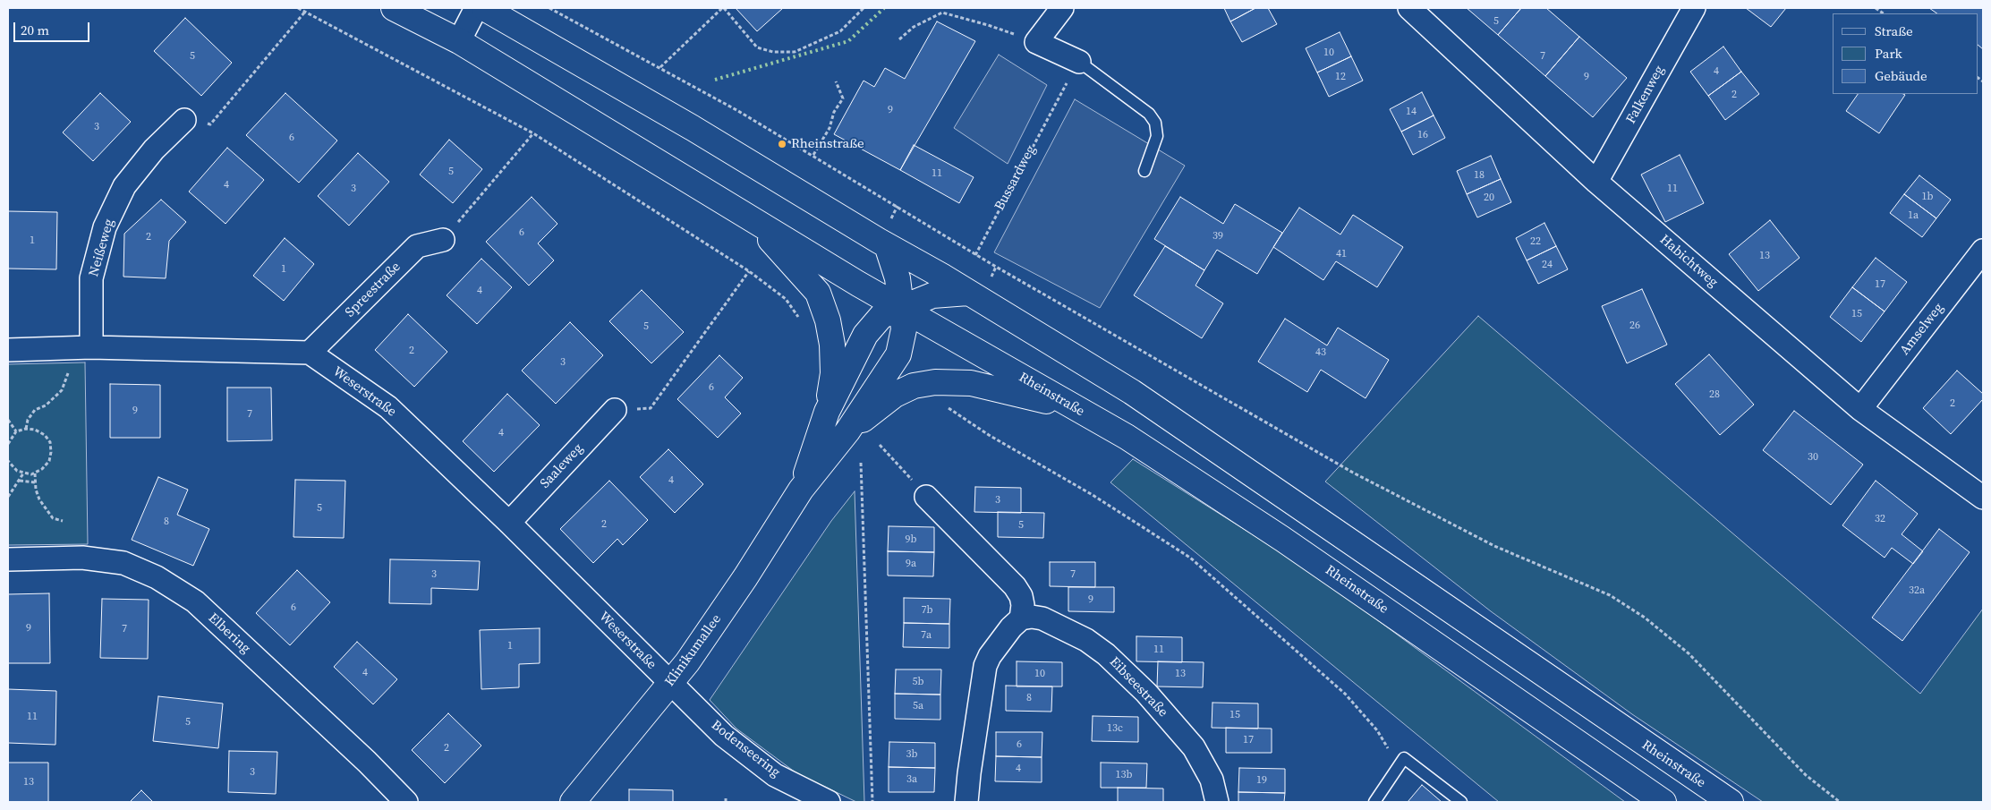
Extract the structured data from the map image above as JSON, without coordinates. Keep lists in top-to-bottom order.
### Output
{
  "streets": {
    "street": [
      "Falkenweg",
      "Neißeweg",
      "Habichtweg",
      "Spreestraße",
      "Amselweg",
      "Weserstraße",
      "Rheinstraße",
      "Saaleweg",
      "Elbering",
      "Klinikumallee",
      "Eibseestraße",
      "Bodenseering"
    ],
    "path": ["Bussardweg"]
  },
  "crossings": [
    ["Falkenweg", "Habichtweg"],
    ["Habichtweg", "Amselweg"],
    ["Spreestraße", "Weserstraße"],
    ["Weserstraße", "Saaleweg"],
    ["Weserstraße", "Klinikumallee"],
    ["Weserstraße", "Bodenseering"],
    ["Rheinstraße", "Klinikumallee"],
    ["Klinikumallee", "Bodenseering"]
  ],
  "places": ["Rheinstraße"],
  "house_numbers": [
    "5",
    "10",
    "5",
    "7",
    "4",
    "12",
    "9",
    "2",
    "9",
    "14",
    "3",
    "16",
    "6",
    "5",
    "11",
    "18",
    "4",
    "3",
    "11",
    "1b",
    "20",
    "1a",
    "6",
    "39",
    "2",
    "1",
    "22",
    "41",
    "13",
    "24",
    "1",
    "17",
    "4",
    "15",
    "26",
    "5",
    "2",
    "43",
    "3",
    "6",
    "28",
    "2",
    "9",
    "7",
    "4",
    "30",
    "4",
    "3",
    "5",
    "32",
    "8",
    "2",
    "5",
    "9b",
    "9a",
    "3",
    "7",
    "32a",
    "9",
    "6",
    "7b",
    "9",
    "7",
    "7a",
    "1",
    "11",
    "4",
    "10",
    "13",
    "5b",
    "8",
    "5a",
    "15",
    "11",
    "5",
    "13c",
    "17",
    "6",
    "2",
    "3b",
    "4",
    "3",
    "13b",
    "3a",
    "19",
    "13"
  ],
  "legend": ["Straße", "Park", "Gebäude"],
  "scale_bar": "20 m"
}
